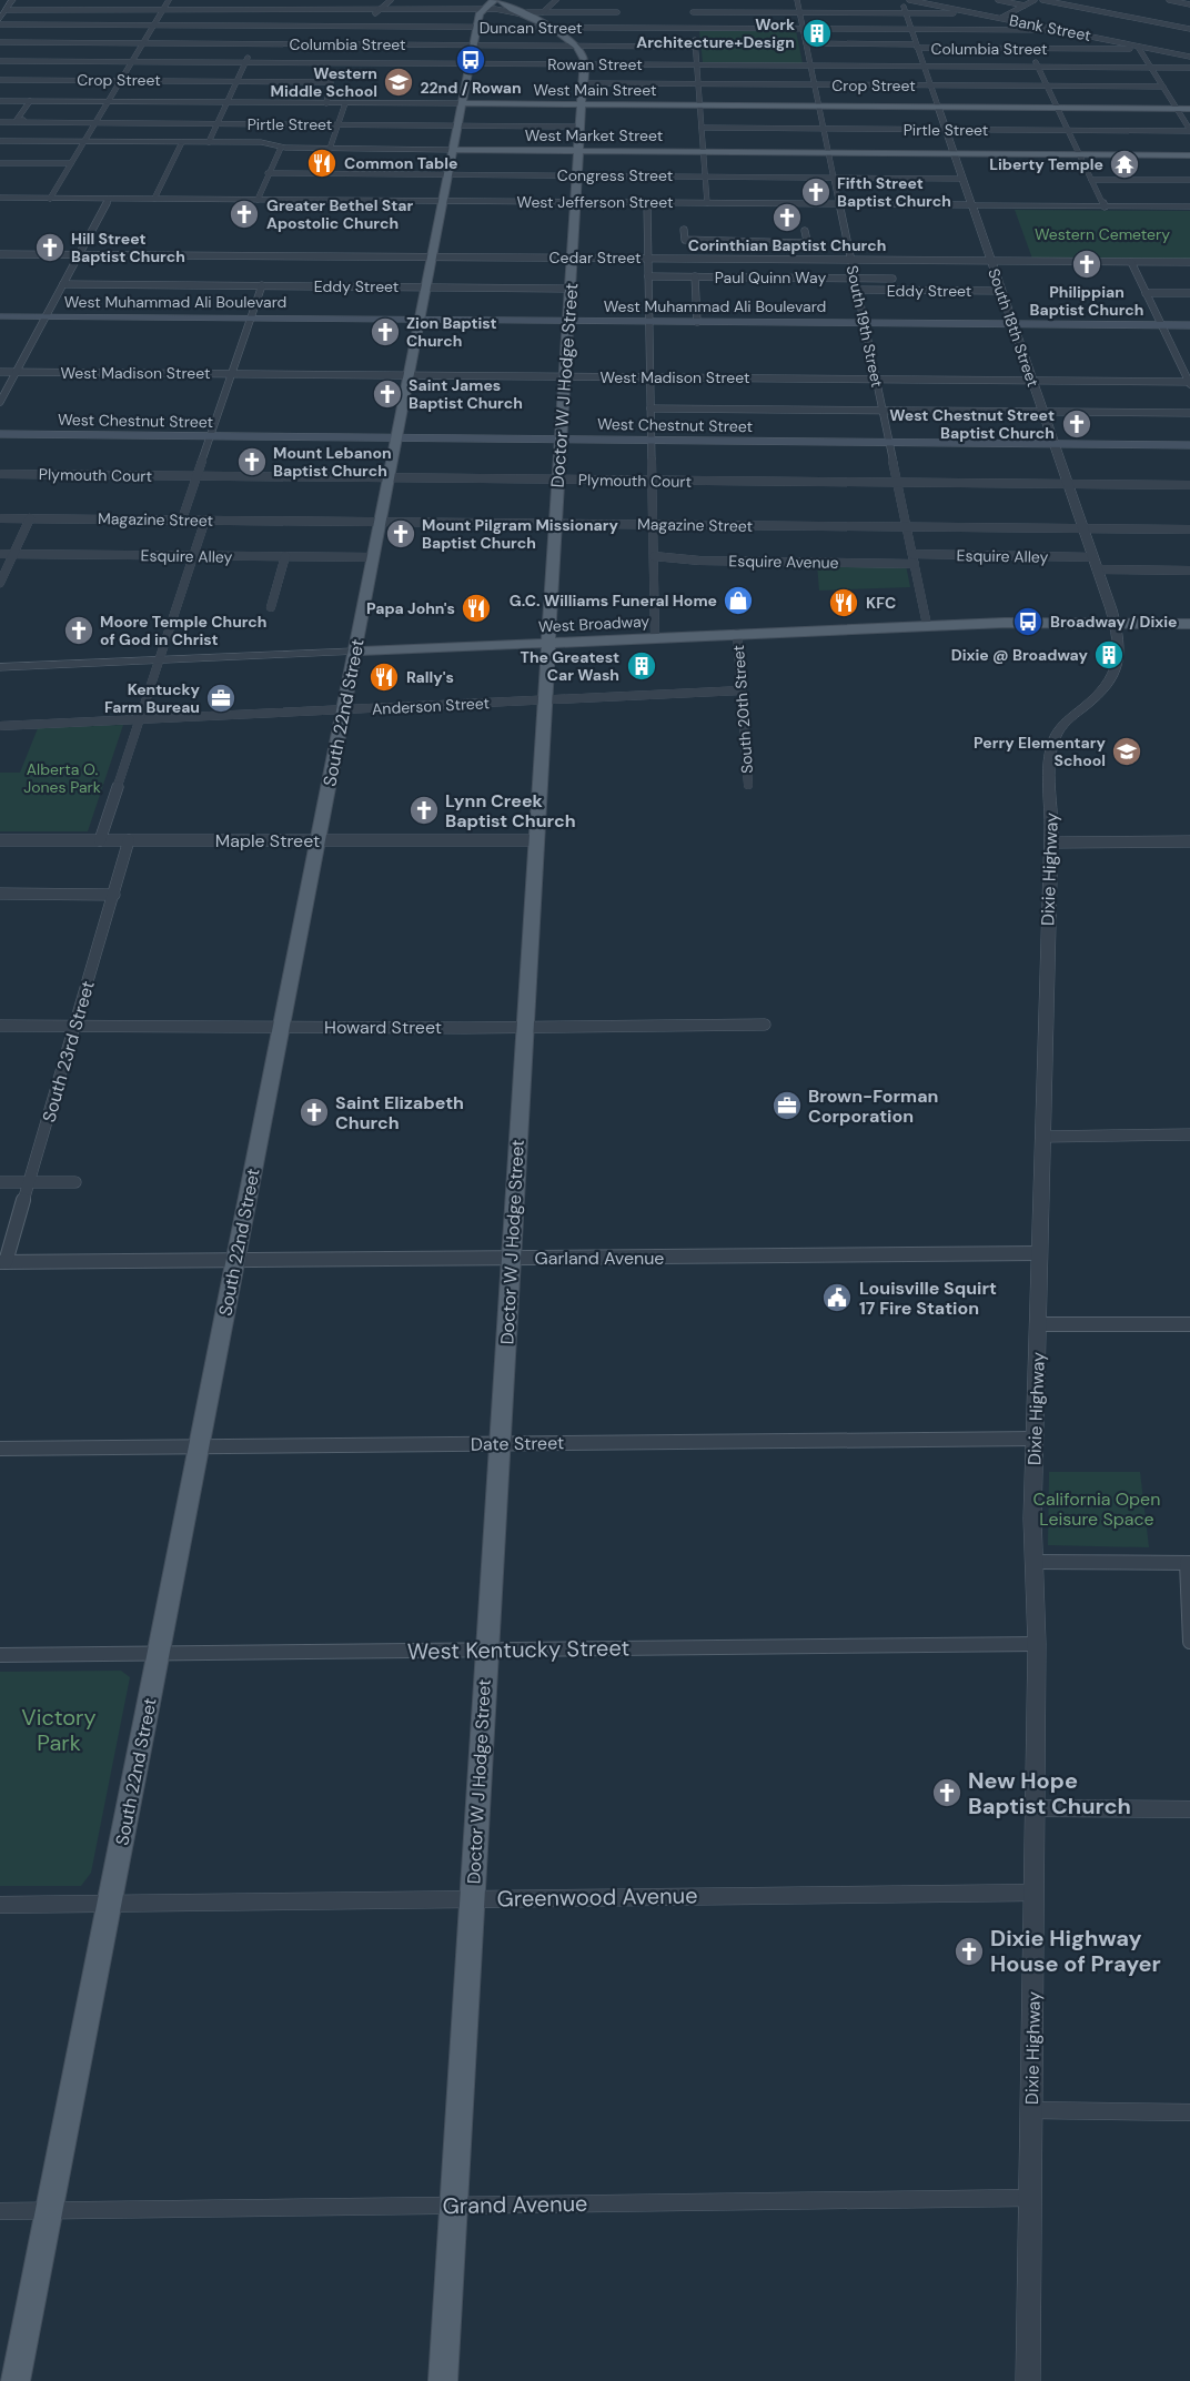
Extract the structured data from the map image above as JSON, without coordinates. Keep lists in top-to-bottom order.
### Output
{
  "streets": {
    "main road": [
      "West Main Street",
      "West Market Street",
      "West Muhammad Ali Boulevard",
      "Doctor W J Hodge Street",
      "West Chestnut Street",
      "West Broadway",
      "South 22nd Street"
    ],
    "street": [
      "Duncan Street",
      "Bank Street",
      "Columbia Street",
      "Rowan Street",
      "Crop Street",
      "Pirtle Street",
      "Congress Street",
      "West Jefferson Street",
      "Cedar Street",
      "Paul Quinn Way",
      "Eddy Street",
      "South 19th Street",
      "South 18th Street",
      "West Madison Street",
      "Plymouth Court",
      "Magazine Street",
      "Esquire Alley",
      "Esquire Avenue",
      "Anderson Street",
      "South 20th Street",
      "Maple Street",
      "Dixie Highway",
      "Howard Street",
      "South 23rd Street",
      "Garland Avenue",
      "Date Street",
      "West Kentucky Street",
      "Greenwood Avenue",
      "Grand Avenue"
    ]
  },
  "crossings": [
    ["Duncan Street", "Bank Street"],
    ["Duncan Street", "South 19th Street"],
    ["Duncan Street", "South 22nd Street"],
    ["Bank Street", "Columbia Street"],
    ["Columbia Street", "South 19th Street"],
    ["Columbia Street", "South 22nd Street"],
    ["Rowan Street", "South 19th Street"],
    ["Rowan Street", "Doctor W J Hodge Street"],
    ["Rowan Street", "South 22nd Street"],
    ["Crop Street", "West Main Street"],
    ["Crop Street", "South 19th Street"],
    ["Crop Street", "Doctor W J Hodge Street"],
    ["West Main Street", "South 19th Street"],
    ["West Main Street", "South 18th Street"],
    ["West Main Street", "Doctor W J Hodge Street"],
    ["West Main Street", "South 22nd Street"],
    ["Pirtle Street", "South 19th Street"],
    ["Pirtle Street", "South 18th Street"],
    ["Pirtle Street", "Doctor W J Hodge Street"],
    ["Pirtle Street", "South 22nd Street"],
    ["West Market Street", "South 19th Street"],
    ["West Market Street", "South 18th Street"],
    ["West Market Street", "Doctor W J Hodge Street"],
    ["West Market Street", "South 22nd Street"],
    ["Congress Street", "South 19th Street"],
    ["Congress Street", "South 18th Street"],
    ["Congress Street", "Doctor W J Hodge Street"],
    ["Congress Street", "South 22nd Street"],
    ["West Jefferson Street", "South 19th Street"],
    ["West Jefferson Street", "South 18th Street"],
    ["West Jefferson Street", "Doctor W J Hodge Street"],
    ["West Jefferson Street", "South 22nd Street"],
    ["Cedar Street", "South 19th Street"],
    ["Cedar Street", "South 18th Street"],
    ["Cedar Street", "Doctor W J Hodge Street"],
    ["Cedar Street", "South 22nd Street"],
    ["Paul Quinn Way", "South 19th Street"],
    ["Eddy Street", "South 19th Street"],
    ["Eddy Street", "South 18th Street"],
    ["Eddy Street", "Doctor W J Hodge Street"],
    ["Eddy Street", "South 22nd Street"],
    ["West Muhammad Ali Boulevard", "South 19th Street"],
    ["West Muhammad Ali Boulevard", "South 18th Street"],
    ["West Muhammad Ali Boulevard", "Doctor W J Hodge Street"],
    ["West Muhammad Ali Boulevard", "South 22nd Street"],
    ["South 19th Street", "West Madison Street"],
    ["South 19th Street", "West Chestnut Street"],
    ["South 19th Street", "Plymouth Court"],
    ["South 19th Street", "Magazine Street"],
    ["South 19th Street", "Esquire Alley"],
    ["South 19th Street", "Esquire Avenue"],
    ["South 19th Street", "West Broadway"],
    ["South 18th Street", "West Madison Street"],
    ["South 18th Street", "West Chestnut Street"],
    ["South 18th Street", "Plymouth Court"],
    ["South 18th Street", "Magazine Street"],
    ["South 18th Street", "Esquire Alley"],
    ["South 18th Street", "West Broadway"],
    ["South 18th Street", "Dixie Highway"],
    ["West Madison Street", "Doctor W J Hodge Street"],
    ["West Madison Street", "South 22nd Street"],
    ["Doctor W J Hodge Street", "West Chestnut Street"],
    ["Doctor W J Hodge Street", "Plymouth Court"],
    ["Doctor W J Hodge Street", "Magazine Street"],
    ["Doctor W J Hodge Street", "West Broadway"],
    ["Doctor W J Hodge Street", "Anderson Street"],
    ["Doctor W J Hodge Street", "Maple Street"],
    ["Doctor W J Hodge Street", "Howard Street"],
    ["Doctor W J Hodge Street", "Garland Avenue"],
    ["Doctor W J Hodge Street", "Date Street"],
    ["Doctor W J Hodge Street", "West Kentucky Street"],
    ["Doctor W J Hodge Street", "Greenwood Avenue"],
    ["Doctor W J Hodge Street", "Grand Avenue"],
    ["West Chestnut Street", "South 22nd Street"],
    ["Plymouth Court", "South 22nd Street"],
    ["Magazine Street", "South 22nd Street"],
    ["Esquire Alley", "Esquire Avenue"],
    ["Esquire Alley", "South 22nd Street"],
    ["West Broadway", "South 20th Street"],
    ["West Broadway", "South 22nd Street"],
    ["West Broadway", "Dixie Highway"],
    ["Anderson Street", "South 20th Street"],
    ["Anderson Street", "South 22nd Street"],
    ["South 22nd Street", "Maple Street"],
    ["South 22nd Street", "Howard Street"],
    ["South 22nd Street", "Garland Avenue"],
    ["South 22nd Street", "Date Street"],
    ["South 22nd Street", "West Kentucky Street"],
    ["South 22nd Street", "Greenwood Avenue"],
    ["South 22nd Street", "Grand Avenue"],
    ["Maple Street", "South 23rd Street"],
    ["Dixie Highway", "Garland Avenue"],
    ["Dixie Highway", "Date Street"],
    ["Dixie Highway", "West Kentucky Street"],
    ["Dixie Highway", "Greenwood Avenue"],
    ["Dixie Highway", "Grand Avenue"],
    ["Howard Street", "South 23rd Street"],
    ["South 23rd Street", "Garland Avenue"]
  ],
  "parks": [
    "Western Cemetery",
    "Alberta O. Jones Park",
    "California Open Leisure Space",
    "Victory Park"
  ],
  "places": {
    "building": ["Work Architecture+Design", "Dixie @ Broadway", "The Greatest Car Wash"],
    "bus stop": ["22nd / Rowan", "Broadway / Dixie"],
    "school or university": ["Western Middle School", "Perry Elementary School"],
    "restaurant": [
      "Common Table",
      "KFC",
      "Papa John's",
      "Rally's"
    ],
    "temple": ["Liberty Temple"],
    "church": [
      "Fifth Street Baptist Church",
      "Greater Bethel Star Apostolic Church",
      "Corinthian Baptist Church",
      "Hill Street Baptist Church",
      "Philippian Baptist Church",
      "Zion Baptist Church",
      "Saint James Baptist Church",
      "West Chestnut Street Baptist Church",
      "Mount Lebanon Baptist Church",
      "Mount Pilgram Missionary Baptist Church",
      "Moore Temple Church of God in Christ",
      "Lynn Creek Baptist Church",
      "Saint Elizabeth Church",
      "New Hope Baptist Church",
      "Dixie Highway House of Prayer"
    ],
    "shop": ["G.C. Williams Funeral Home"],
    "office": ["Kentucky Farm Bureau", "Brown-Forman Corporation"],
    "public building": ["Louisville Squirt 17 Fire Station"]
  }
}
